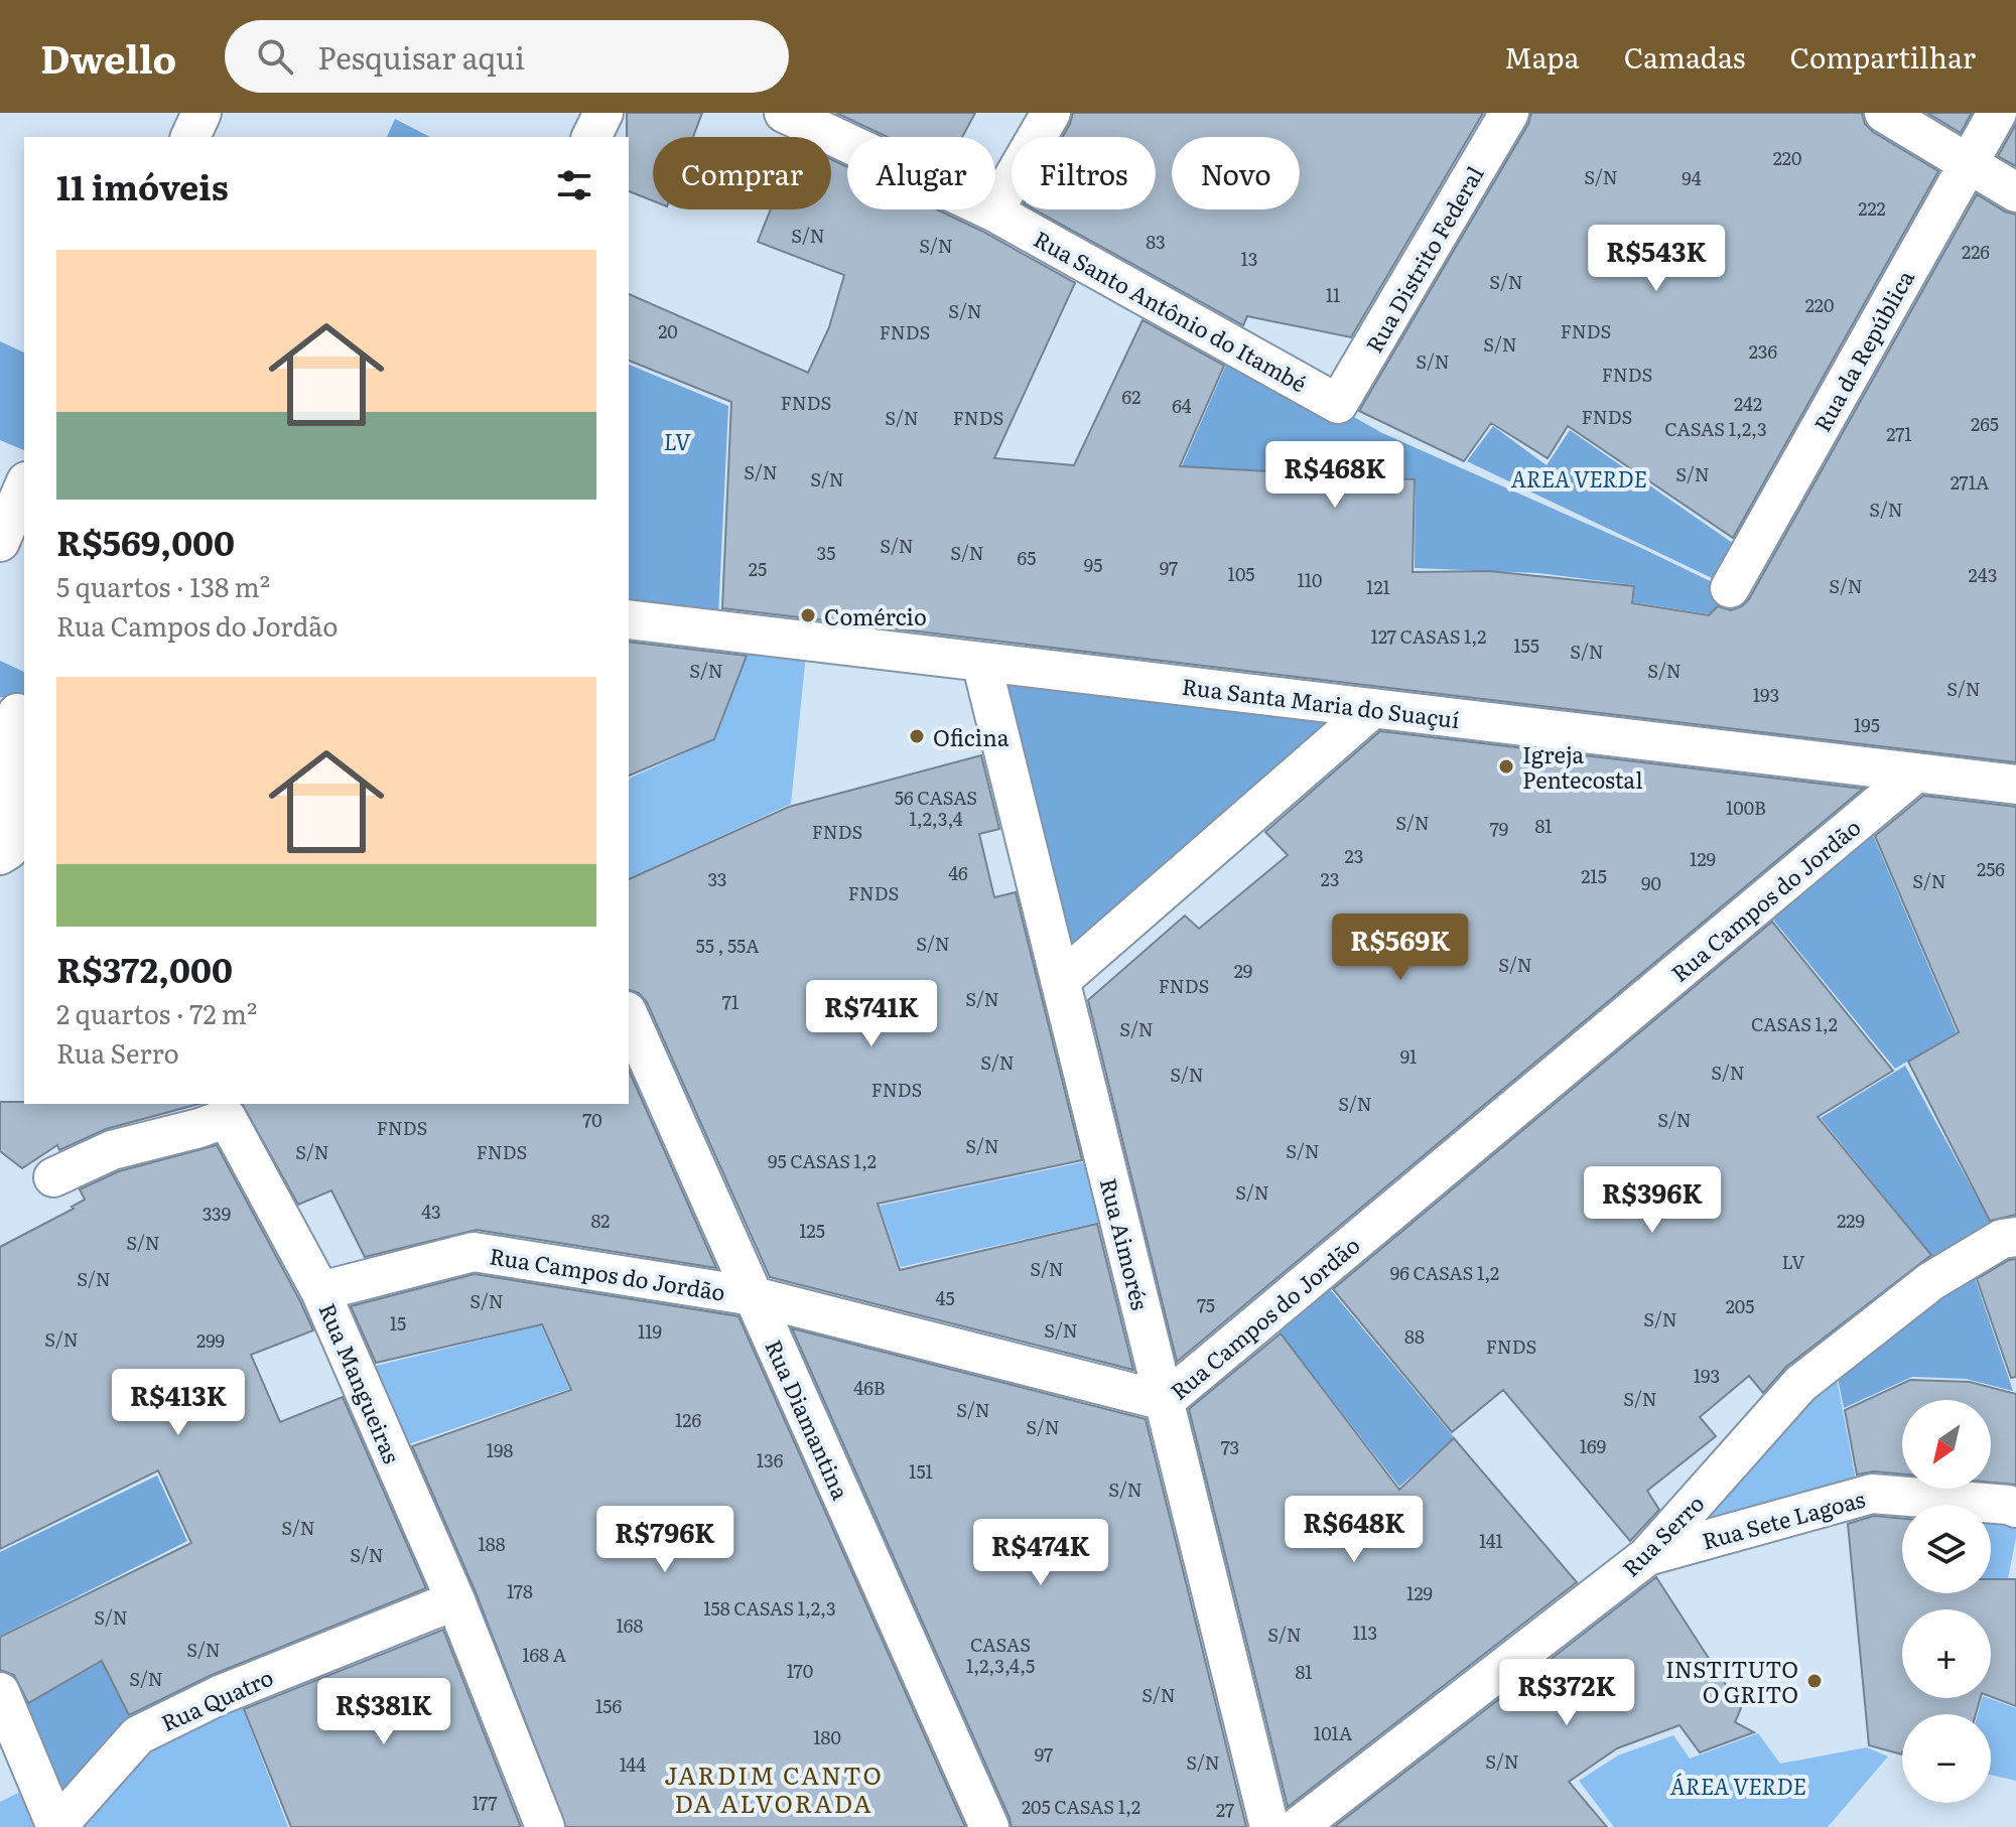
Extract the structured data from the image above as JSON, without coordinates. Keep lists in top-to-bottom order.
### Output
{
  "streets": {
    "street": [
      "Rua Distrito Federal",
      "Rua Santo Antônio do Itambé",
      "Rua da República",
      "Rua Santa Maria do Suaçuí",
      "Rua Campos do Jordão",
      "Rua Aimorés",
      "Rua Mangueiras",
      "Rua Diamantina",
      "Rua Sete Lagoas",
      "Rua Serro",
      "Rua Quatro"
    ]
  },
  "crossings": [
    ["Rua Distrito Federal", "Rua Santo Antônio do Itambé"],
    ["Rua Santa Maria do Suaçuí", "Rua Campos do Jordão"],
    ["Rua Santa Maria do Suaçuí", "Rua Aimorés"],
    ["Rua Campos do Jordão", "Rua Aimorés"],
    ["Rua Campos do Jordão", "Rua Mangueiras"],
    ["Rua Campos do Jordão", "Rua Diamantina"],
    ["Rua Mangueiras", "Rua Quatro"],
    ["Rua Sete Lagoas", "Rua Serro"]
  ],
  "districts": ["JARDIM CANTO DA ALVORADA"],
  "parks": ["LV", "AREA VERDE", "ÁREA VERDE"],
  "places": [
    "Comércio",
    "Oficina",
    "Igreja Pentecostal",
    "INSTITUTO O GRITO"
  ],
  "house_numbers": [
    "220",
    "S/N",
    "94",
    "222",
    "S/N",
    "83",
    "S/N",
    "226",
    "13",
    "S/N",
    "11",
    "220",
    "S/N",
    "20",
    "FNDS",
    "FNDS",
    "S/N",
    "236",
    "S/N",
    "FNDS",
    "62",
    "FNDS",
    "242",
    "64",
    "FNDS",
    "S/N",
    "FNDS",
    "265",
    "CASAS 1,2,3",
    "271",
    "S/N",
    "S/N",
    "S/N",
    "271A",
    "S/N",
    "S/N",
    "35",
    "S/N",
    "65",
    "95",
    "97",
    "25",
    "105",
    "243",
    "110",
    "S/N",
    "121",
    "127 CASAS 1,2",
    "155",
    "S/N",
    "S/N",
    "S/N",
    "S/N",
    "193",
    "195",
    "56 CASAS 1,2,3,4",
    "100B",
    "S/N",
    "81",
    "79",
    "FNDS",
    "23",
    "129",
    "256",
    "46",
    "215",
    "33",
    "23",
    "S/N",
    "90",
    "FNDS",
    "S/N",
    "55 , 55A",
    "S/N",
    "29",
    "FNDS",
    "S/N",
    "71",
    "CASAS 1,2",
    "S/N",
    "91",
    "S/N",
    "S/N",
    "S/N",
    "FNDS",
    "S/N",
    "70",
    "S/N",
    "FNDS",
    "S/N",
    "S/N",
    "S/N",
    "FNDS",
    "95 CASAS 1,2",
    "S/N",
    "43",
    "339",
    "82",
    "229",
    "125",
    "S/N",
    "LV",
    "S/N",
    "96 CASAS 1,2",
    "S/N",
    "45",
    "S/N",
    "75",
    "205",
    "S/N",
    "15",
    "S/N",
    "119",
    "88",
    "S/N",
    "299",
    "FNDS",
    "193",
    "46B",
    "S/N",
    "S/N",
    "126",
    "S/N",
    "169",
    "73",
    "198",
    "136",
    "151",
    "S/N",
    "S/N",
    "141",
    "188",
    "S/N",
    "178",
    "129",
    "158 CASAS 1,2,3",
    "S/N",
    "168",
    "113",
    "S/N",
    "CASAS 1,2,3,4,5",
    "S/N",
    "168 A",
    "170",
    "81",
    "S/N",
    "S/N",
    "156",
    "101A",
    "180",
    "97",
    "S/N",
    "S/N",
    "144",
    "177",
    "205 CASAS 1,2",
    "27"
  ],
  "north": "bottom left",
  "page": {
    "header": "Dwello",
    "search": "Pesquisar aqui",
    "nav": ["Mapa", "Camadas", "Compartilhar"],
    "chip": [
      "Comprar",
      "Alugar",
      "Filtros",
      "Novo"
    ],
    "heading": "11 imóveis",
    "price": [
      "R$543K",
      "R$468K",
      "R$569K",
      "R$741K",
      "R$396K",
      "R$413K",
      "R$648K",
      "R$796K",
      "R$474K",
      "R$372K",
      "R$381K"
    ],
    "list": [
      {
        "name": "R$569,000",
        "note": "5 quartos · 138 m² · Rua Campos do Jordão"
      },
      {
        "name": "R$372,000",
        "note": "2 quartos · 72 m² · Rua Serro"
      }
    ],
    "map_buttons": ["+", "−"]
  }
}
